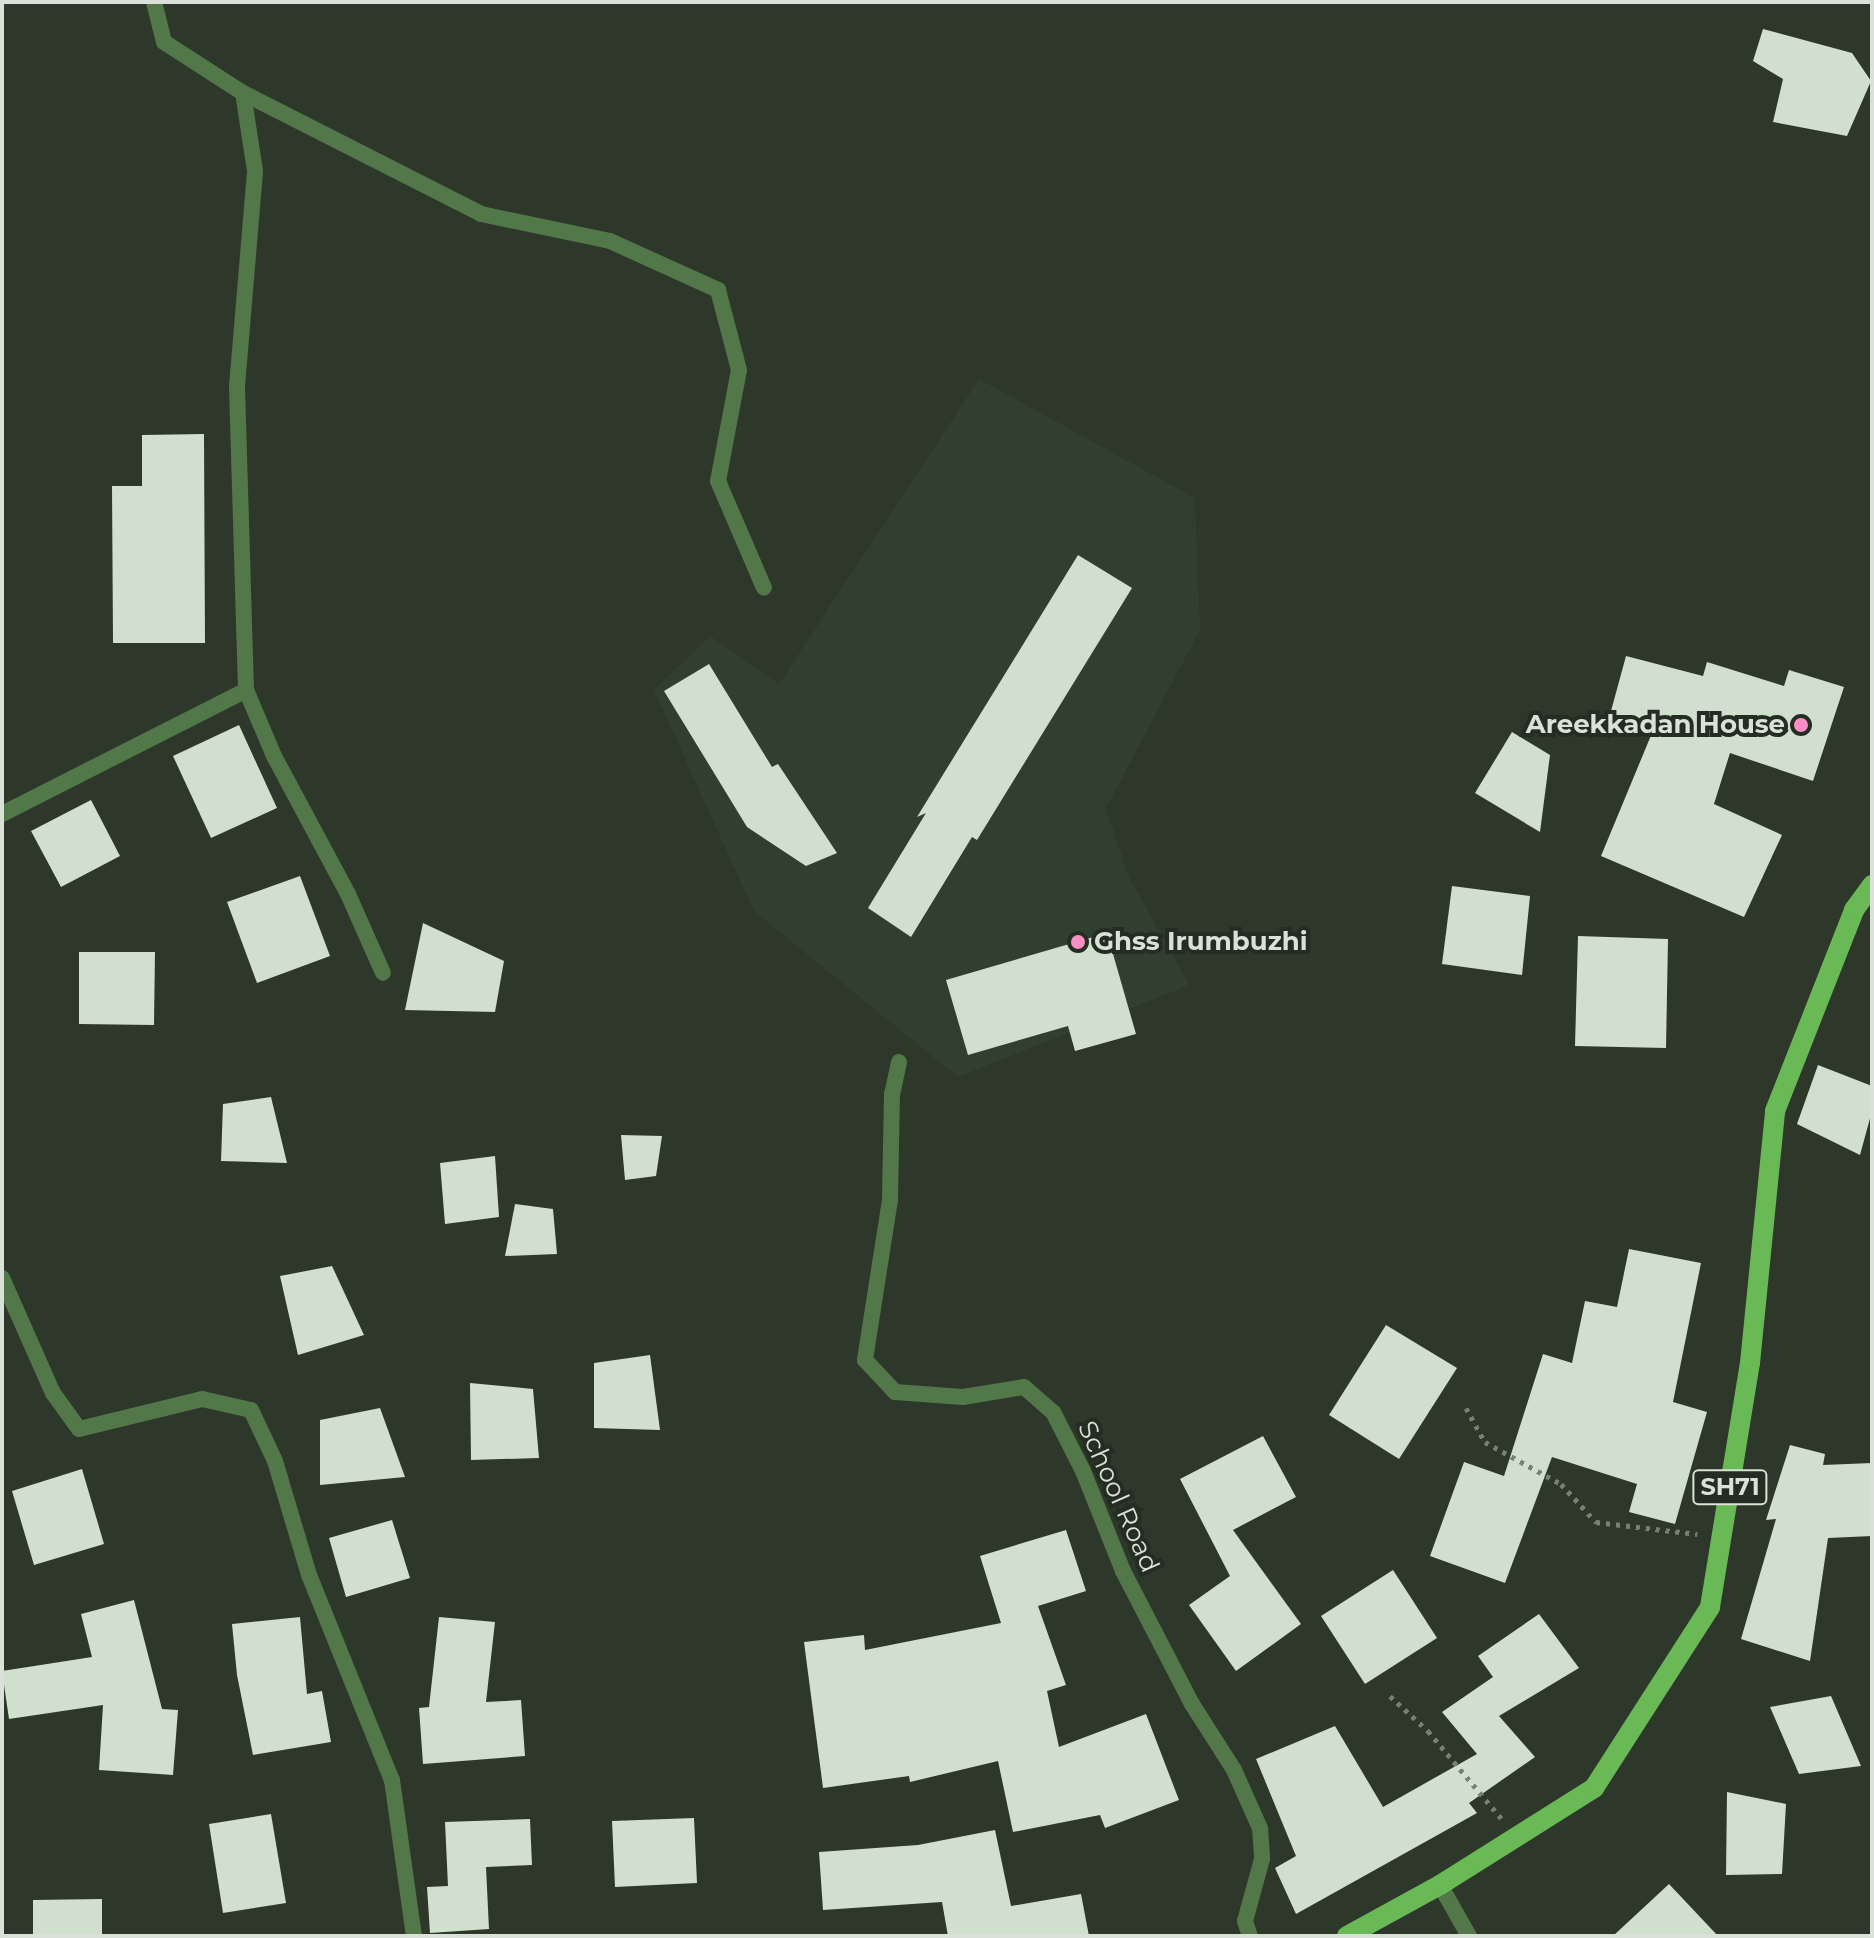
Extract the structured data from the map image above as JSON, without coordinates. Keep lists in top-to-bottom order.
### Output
{
  "streets": {
    "main road": ["SH71"],
    "street": ["School Road"]
  },
  "places": ["Areekkadan House", "Ghss Irumbuzhi"]
}
